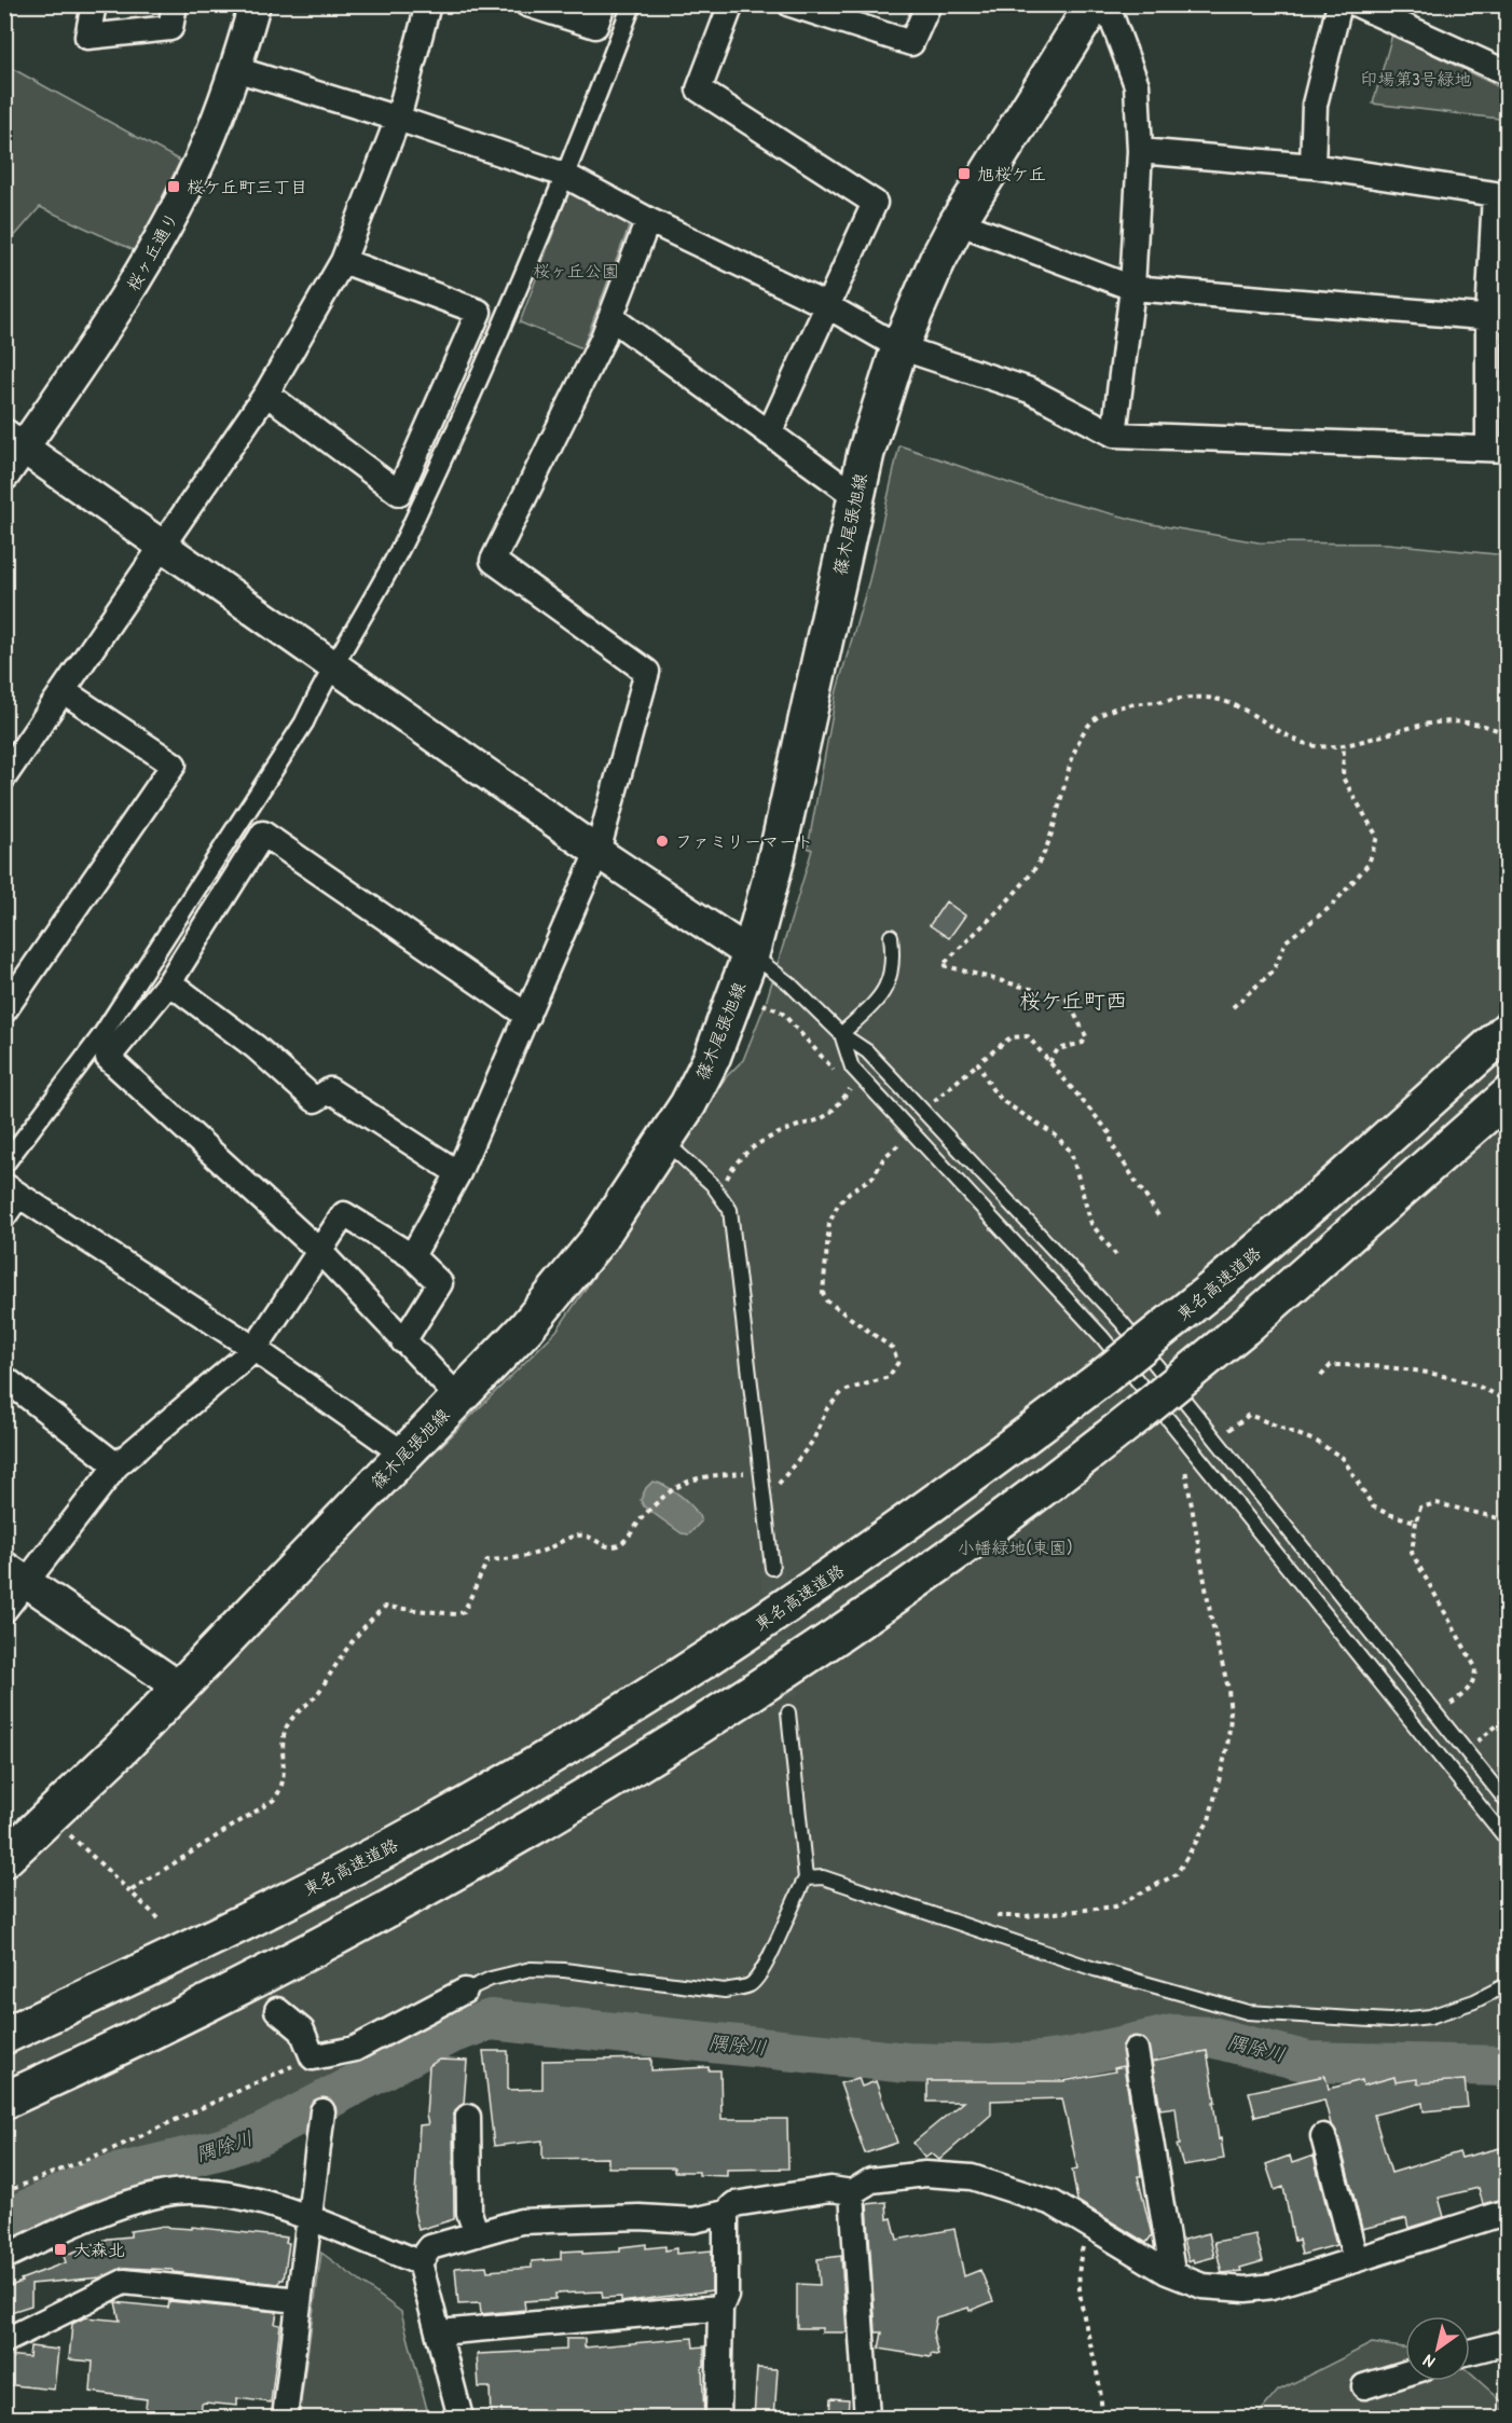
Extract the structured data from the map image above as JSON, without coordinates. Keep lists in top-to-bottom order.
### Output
{
  "streets": {
    "main road": ["篠木尾張旭線", "東名高速道路"],
    "street": ["桜ヶ丘通り"]
  },
  "districts": ["桜ケ丘町西"],
  "water": ["隅除川"],
  "parks": ["印場第3号緑地", "桜ヶ丘公園", "小幡緑地(東園)"],
  "places": {
    "transit": ["旭桜ケ丘", "桜ケ丘町三丁目", "大森北"],
    "other": ["ファミリーマート"]
  },
  "north": "bottom left"
}
